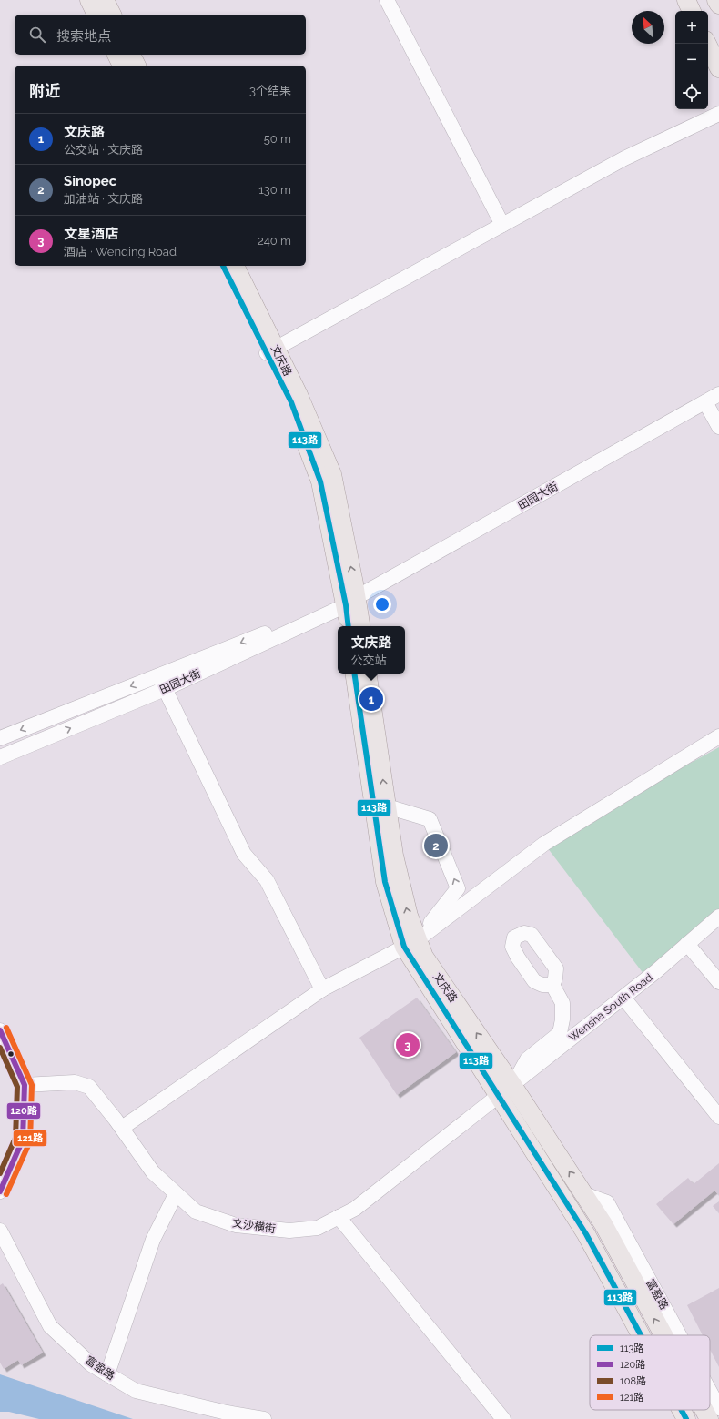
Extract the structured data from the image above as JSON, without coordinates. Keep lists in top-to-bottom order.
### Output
{
  "streets": {
    "main road": ["文庆路"],
    "street": [
      "田园大街",
      "Wensha South Road",
      "文沙横街",
      "富盈路"
    ]
  },
  "crossings": [
    ["Wensha South Road", "文沙横街"]
  ],
  "lines": [
    "transit line 113路",
    "transit line 121路",
    "transit line 120路",
    "transit line 108路"
  ],
  "legend": [
    "113路",
    "120路",
    "108路",
    "121路"
  ],
  "north": "top left",
  "page": {
    "map_buttons": ["+", "−"],
    "search": "搜索地点",
    "heading": ["附近", "3个结果"],
    "list": [
      {
        "mark": "1",
        "name": "文庆路",
        "note": "公交站 · 文庆路",
        "value": "50 m"
      },
      {
        "mark": "2",
        "name": "Sinopec",
        "note": "加油站 · 文庆路",
        "value": "130 m"
      },
      {
        "mark": "3",
        "name": "文星酒店",
        "note": "酒店 · Wenqing Road",
        "value": "240 m"
      }
    ],
    "popup": ["文庆路", "公交站"],
    "pins": ["1", "2", "3"]
  }
}
